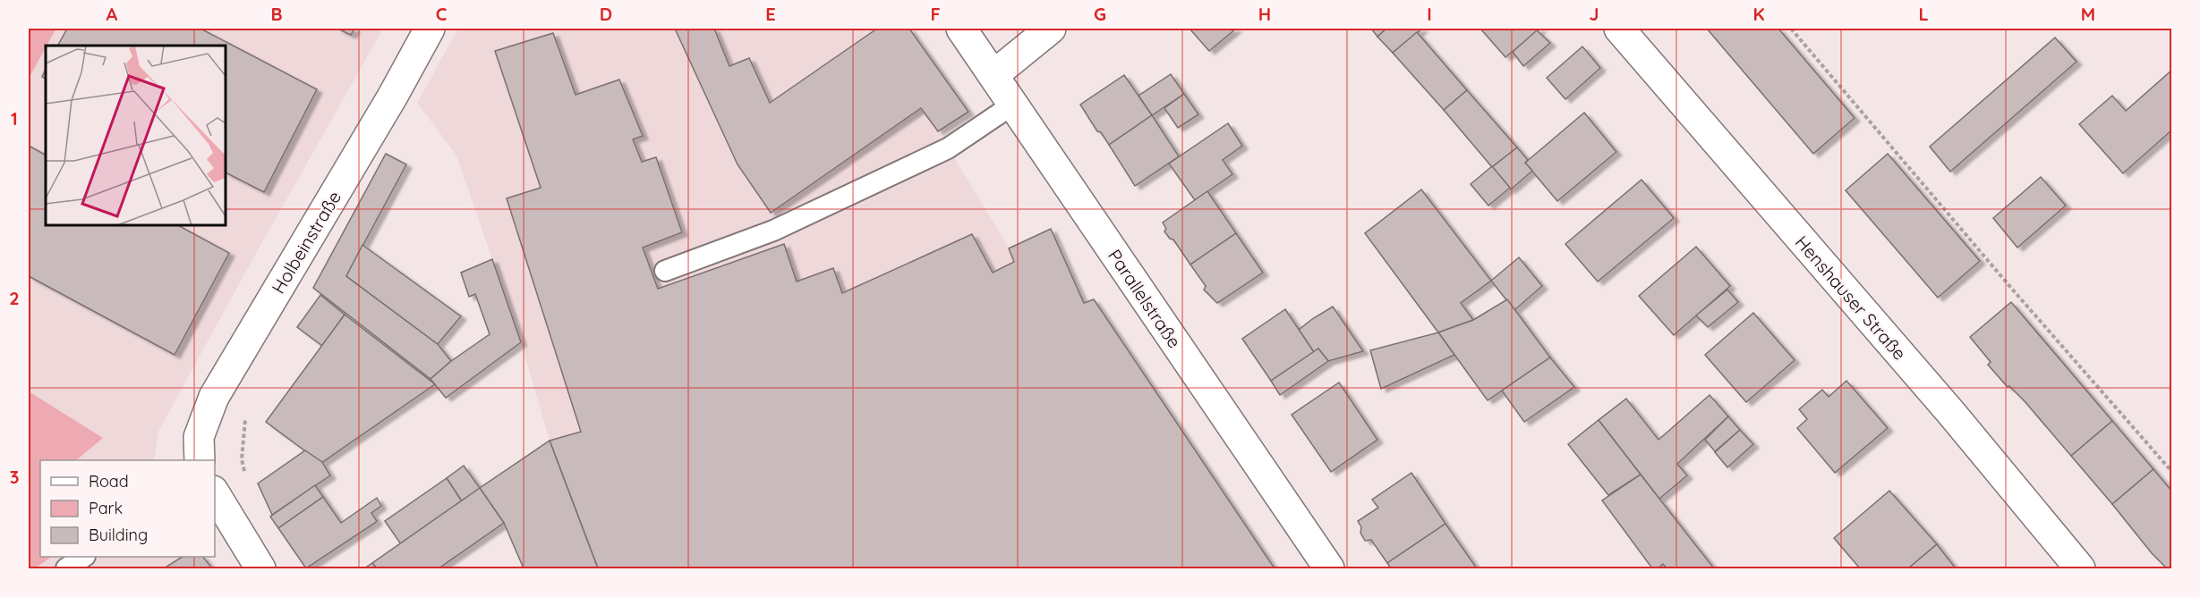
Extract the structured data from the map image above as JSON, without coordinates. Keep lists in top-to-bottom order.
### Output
{
  "streets": {
    "street": ["Holbeinstraße", "Henshauser Straße", "Parallelstraße"]
  },
  "legend": ["Road", "Park", "Building"],
  "grid": {
    "columns": [
      "A",
      "B",
      "C",
      "D",
      "E",
      "F",
      "G",
      "H",
      "I",
      "J",
      "K",
      "L",
      "M"
    ],
    "rows": ["1", "2", "3"]
  }
}
